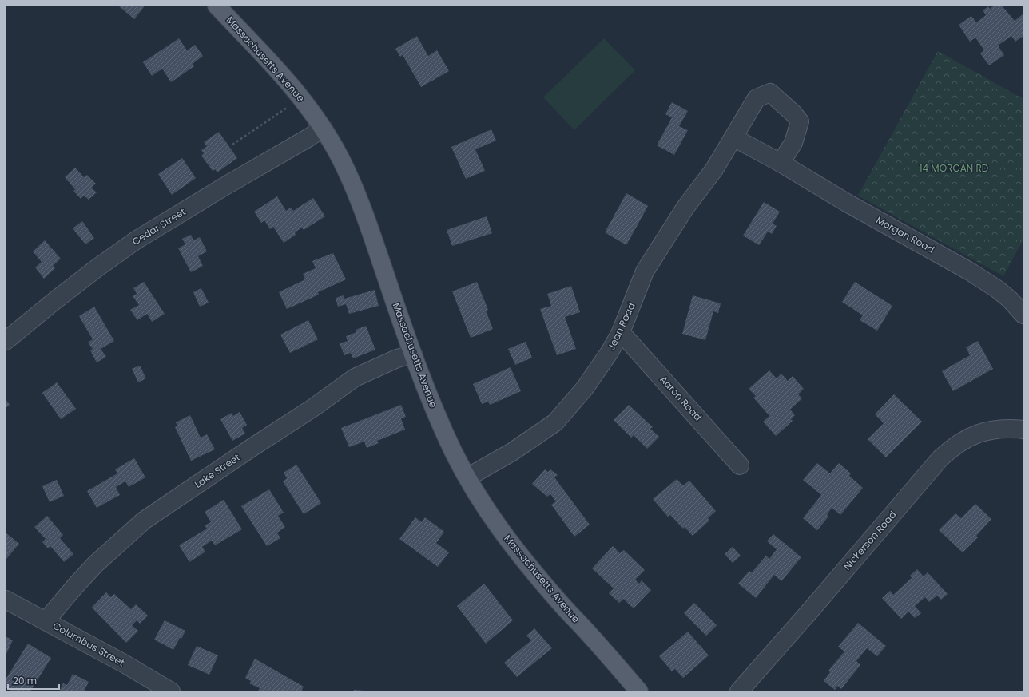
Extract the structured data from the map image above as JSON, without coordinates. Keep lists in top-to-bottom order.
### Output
{
  "streets": {
    "main road": ["Massachusetts Avenue"],
    "street": [
      "Cedar Street",
      "Morgan Road",
      "Jean Road",
      "Aaron Road",
      "Lake Street",
      "Nickerson Road",
      "Columbus Street"
    ]
  },
  "crossings": [
    ["Massachusetts Avenue", "Cedar Street"],
    ["Massachusetts Avenue", "Jean Road"],
    ["Massachusetts Avenue", "Lake Street"],
    ["Morgan Road", "Jean Road"],
    ["Jean Road", "Aaron Road"],
    ["Lake Street", "Columbus Street"]
  ],
  "parks": ["14 MORGAN RD"],
  "scale_bar": "20 m"
}
